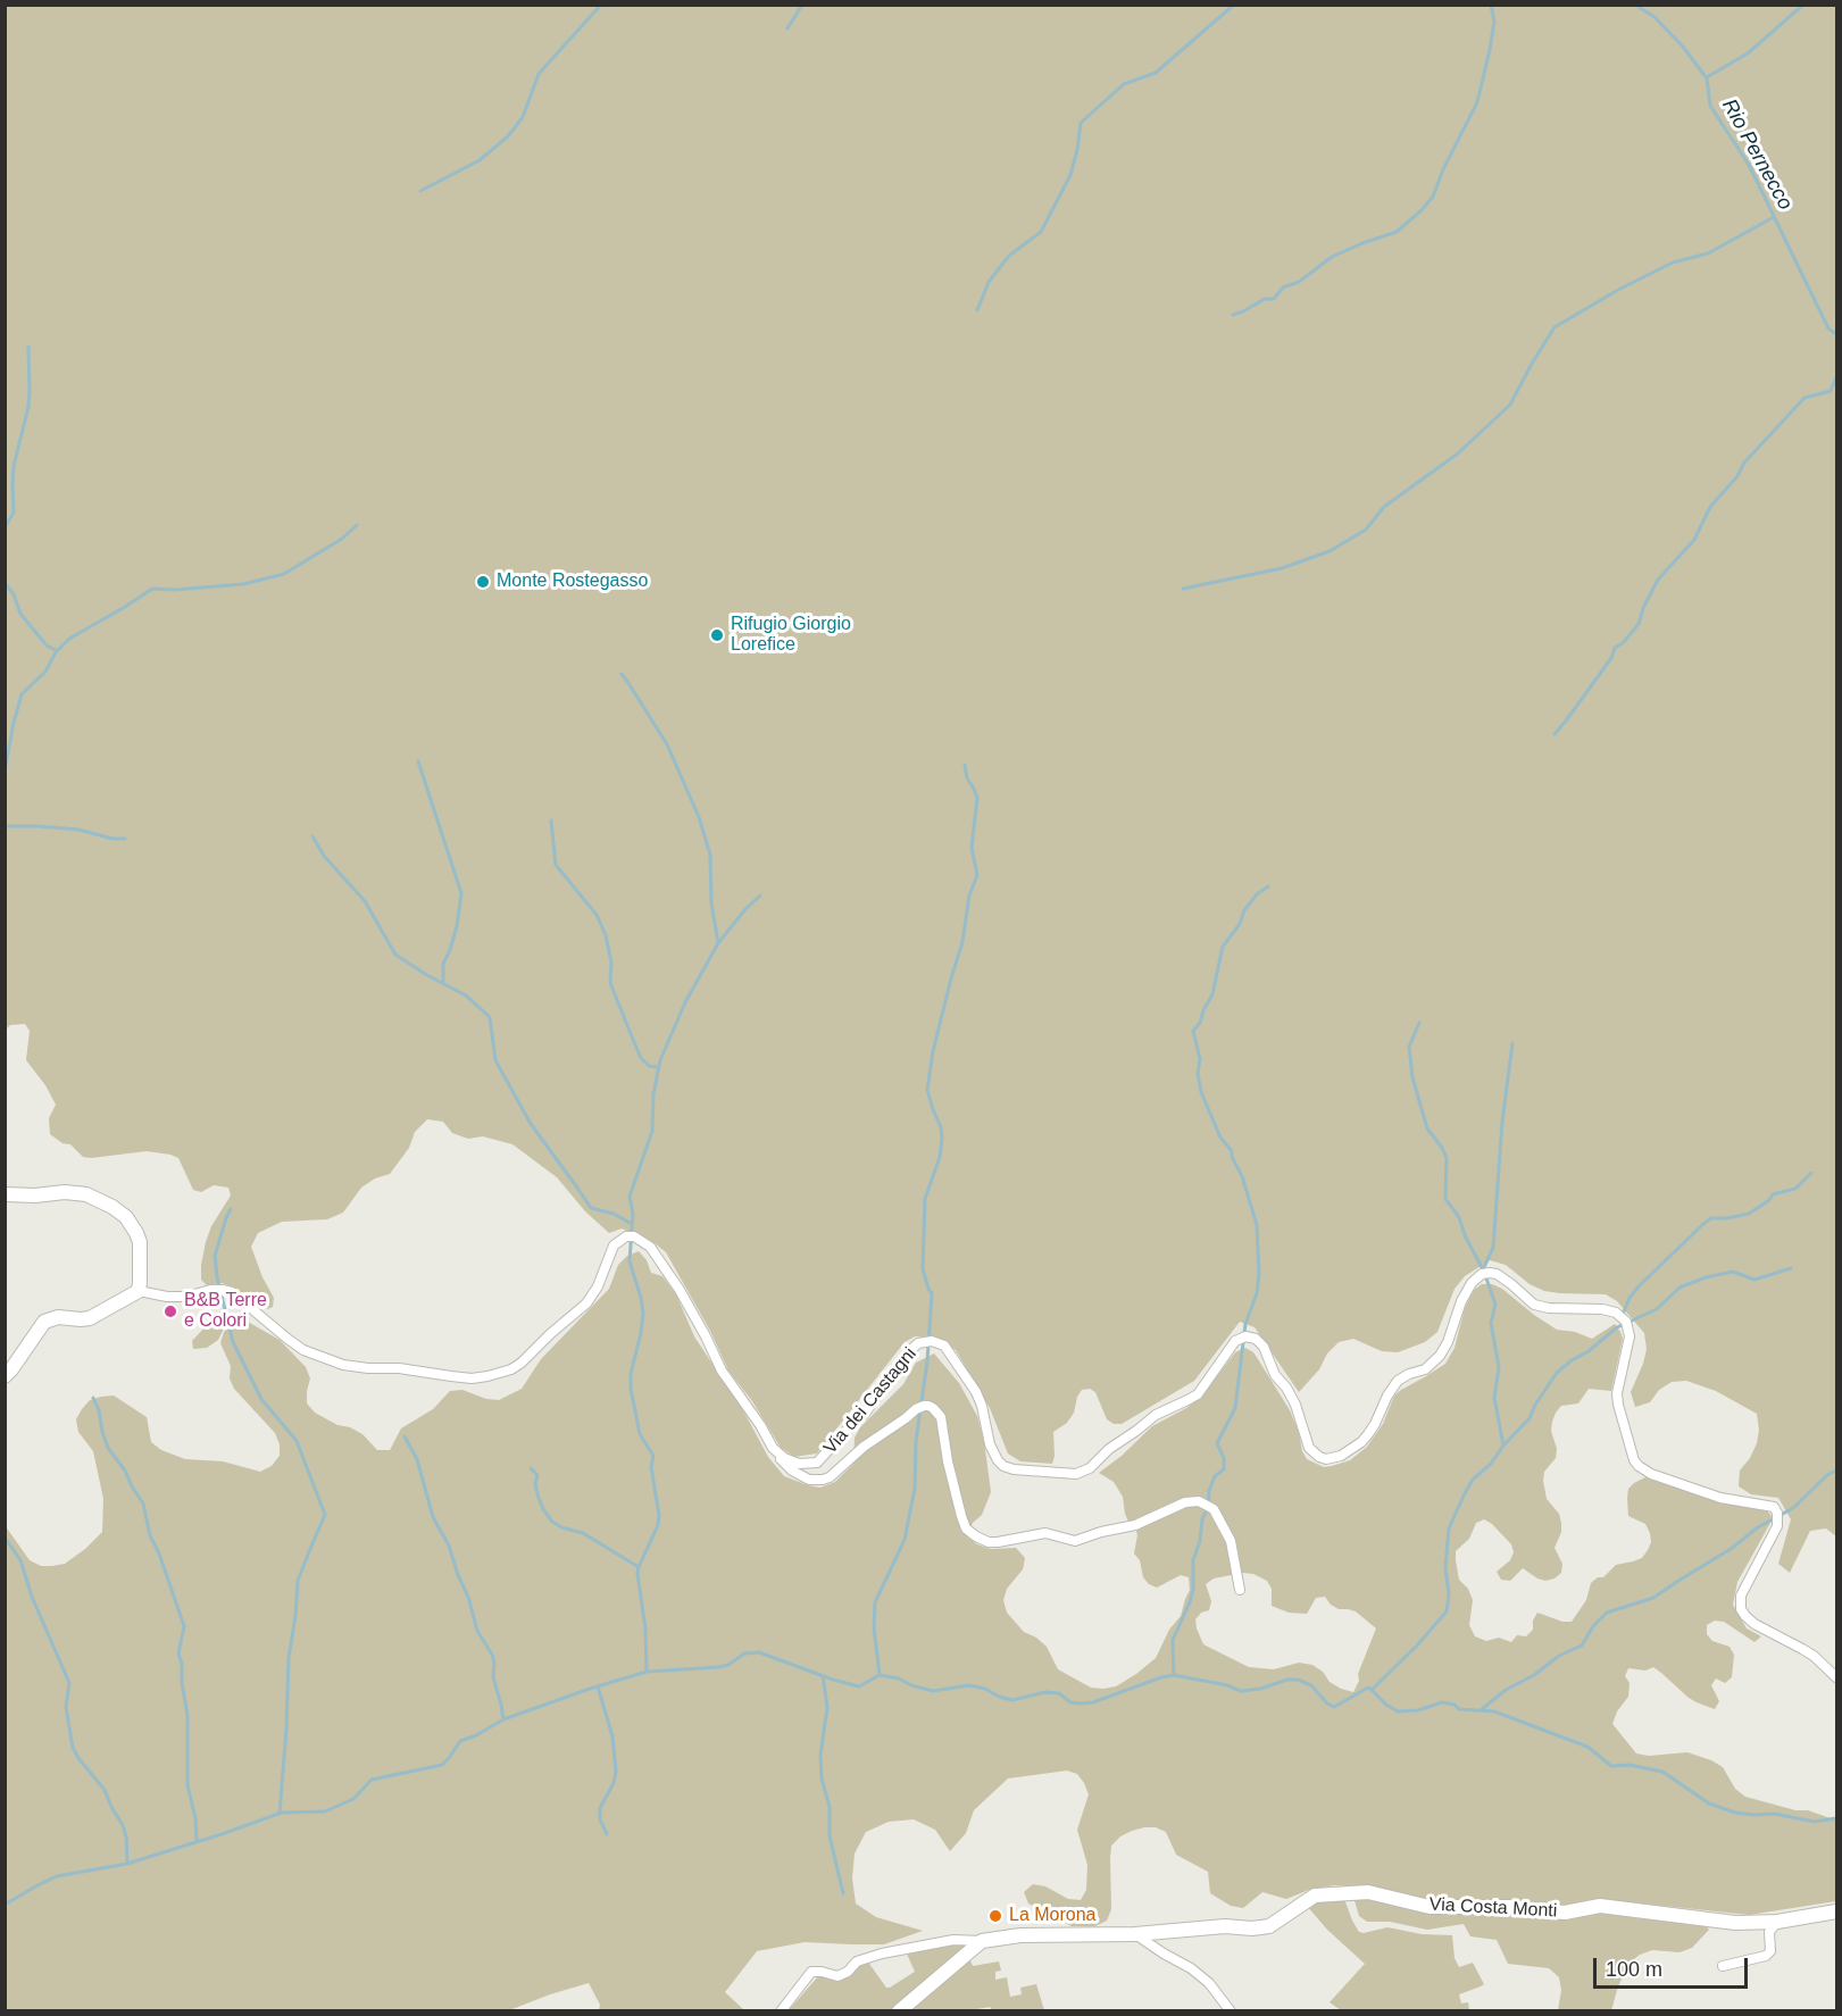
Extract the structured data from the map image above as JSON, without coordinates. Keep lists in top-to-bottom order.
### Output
{
  "streets": {
    "street": ["Via dei Castagni", "Via Costa Monti"]
  },
  "water": ["Rio Pernecco"],
  "places": [
    "Monte Rostegasso",
    "Rifugio Giorgio Lorefice",
    "B&B Terre e Colori",
    "La Morona"
  ],
  "scale_bar": "100 m"
}
